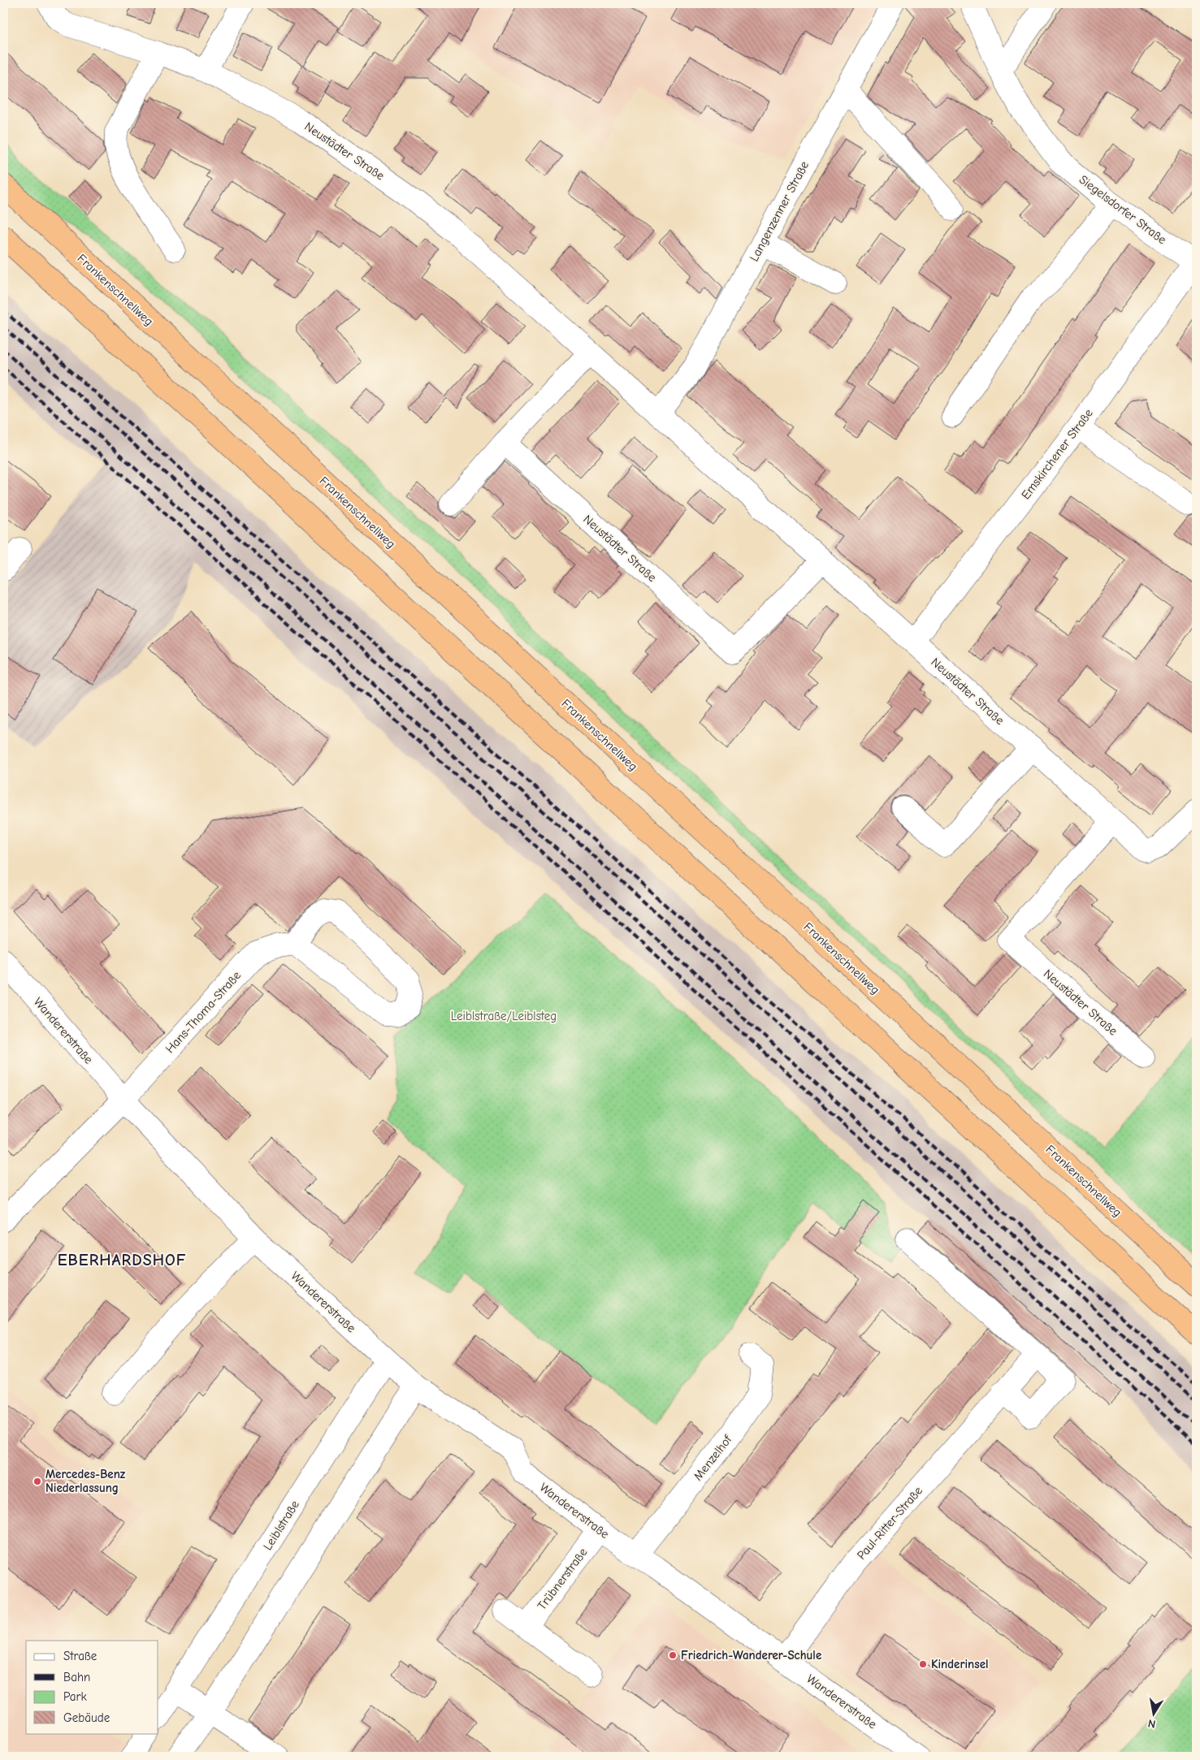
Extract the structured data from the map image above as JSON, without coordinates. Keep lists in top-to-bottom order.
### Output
{
  "streets": {
    "highway": ["Frankenschnellweg"],
    "street": [
      "Neustädter Straße",
      "Siegelsdorfer Straße",
      "Langenzenner Straße",
      "Emskirchener Straße",
      "Hans-Thoma-Straße",
      "Wandererstraße",
      "Menzelhof",
      "Paul-Ritter-Straße",
      "Leiblstraße",
      "Trübnerstraße"
    ]
  },
  "crossings": [
    ["Neustädter Straße", "Langenzenner Straße"],
    ["Neustädter Straße", "Emskirchener Straße"],
    ["Siegelsdorfer Straße", "Emskirchener Straße"],
    ["Hans-Thoma-Straße", "Wandererstraße"],
    ["Wandererstraße", "Menzelhof"],
    ["Wandererstraße", "Paul-Ritter-Straße"],
    ["Wandererstraße", "Leiblstraße"],
    ["Wandererstraße", "Trübnerstraße"]
  ],
  "districts": ["EBERHARDSHOF"],
  "parks": ["Leiblstraße/Leiblsteg"],
  "places": ["Mercedes-Benz Niederlassung", "Friedrich-Wanderer-Schule", "Kinderinsel"],
  "legend": [
    "Straße",
    "Bahn",
    "Park",
    "Gebäude"
  ],
  "north": "bottom"
}
